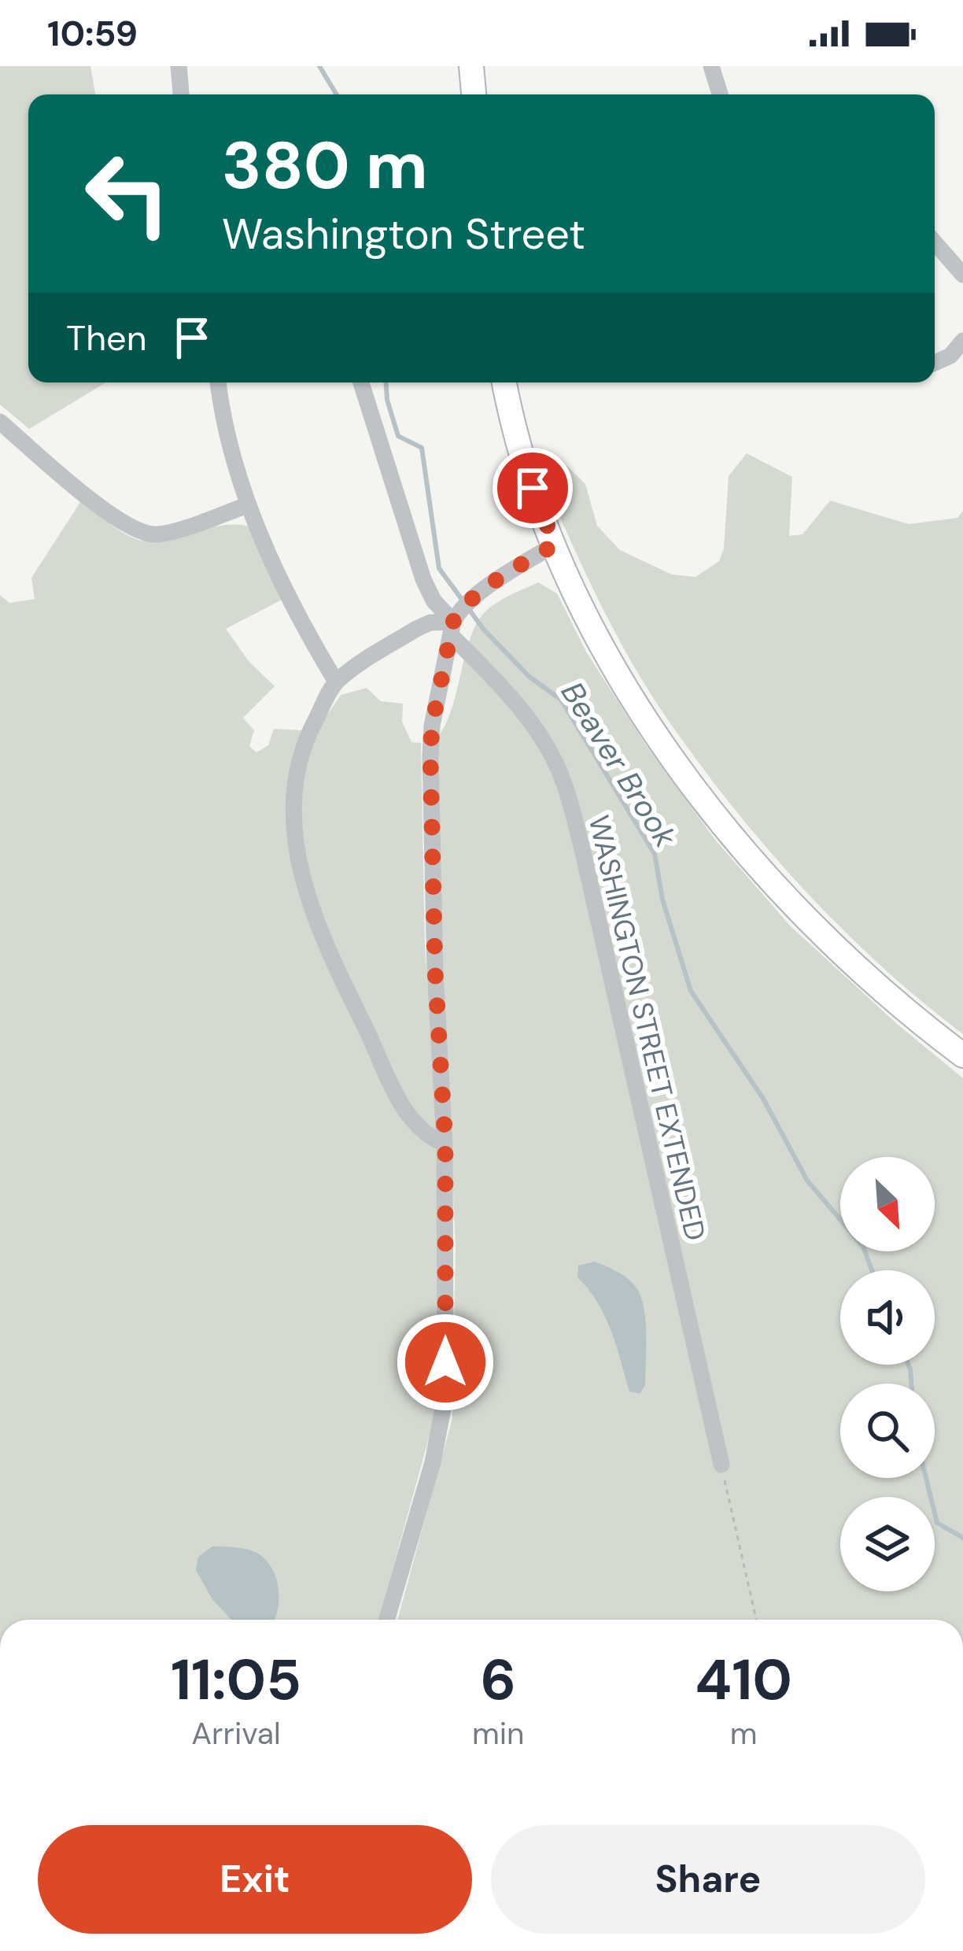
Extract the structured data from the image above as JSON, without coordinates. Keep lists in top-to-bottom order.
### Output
{
  "streets": {
    "street": ["WASHINGTON STREET EXTENDED"]
  },
  "water": ["Beaver Brook"],
  "north": "bottom right",
  "page": {
    "status": "10:59",
    "turn": ["380 m", "Washington Street"],
    "then": "Then",
    "eta": [
      "11:05",
      "Arrival",
      "6",
      "min",
      "410",
      "m"
    ],
    "buttons": ["Exit", "Share"]
  }
}
